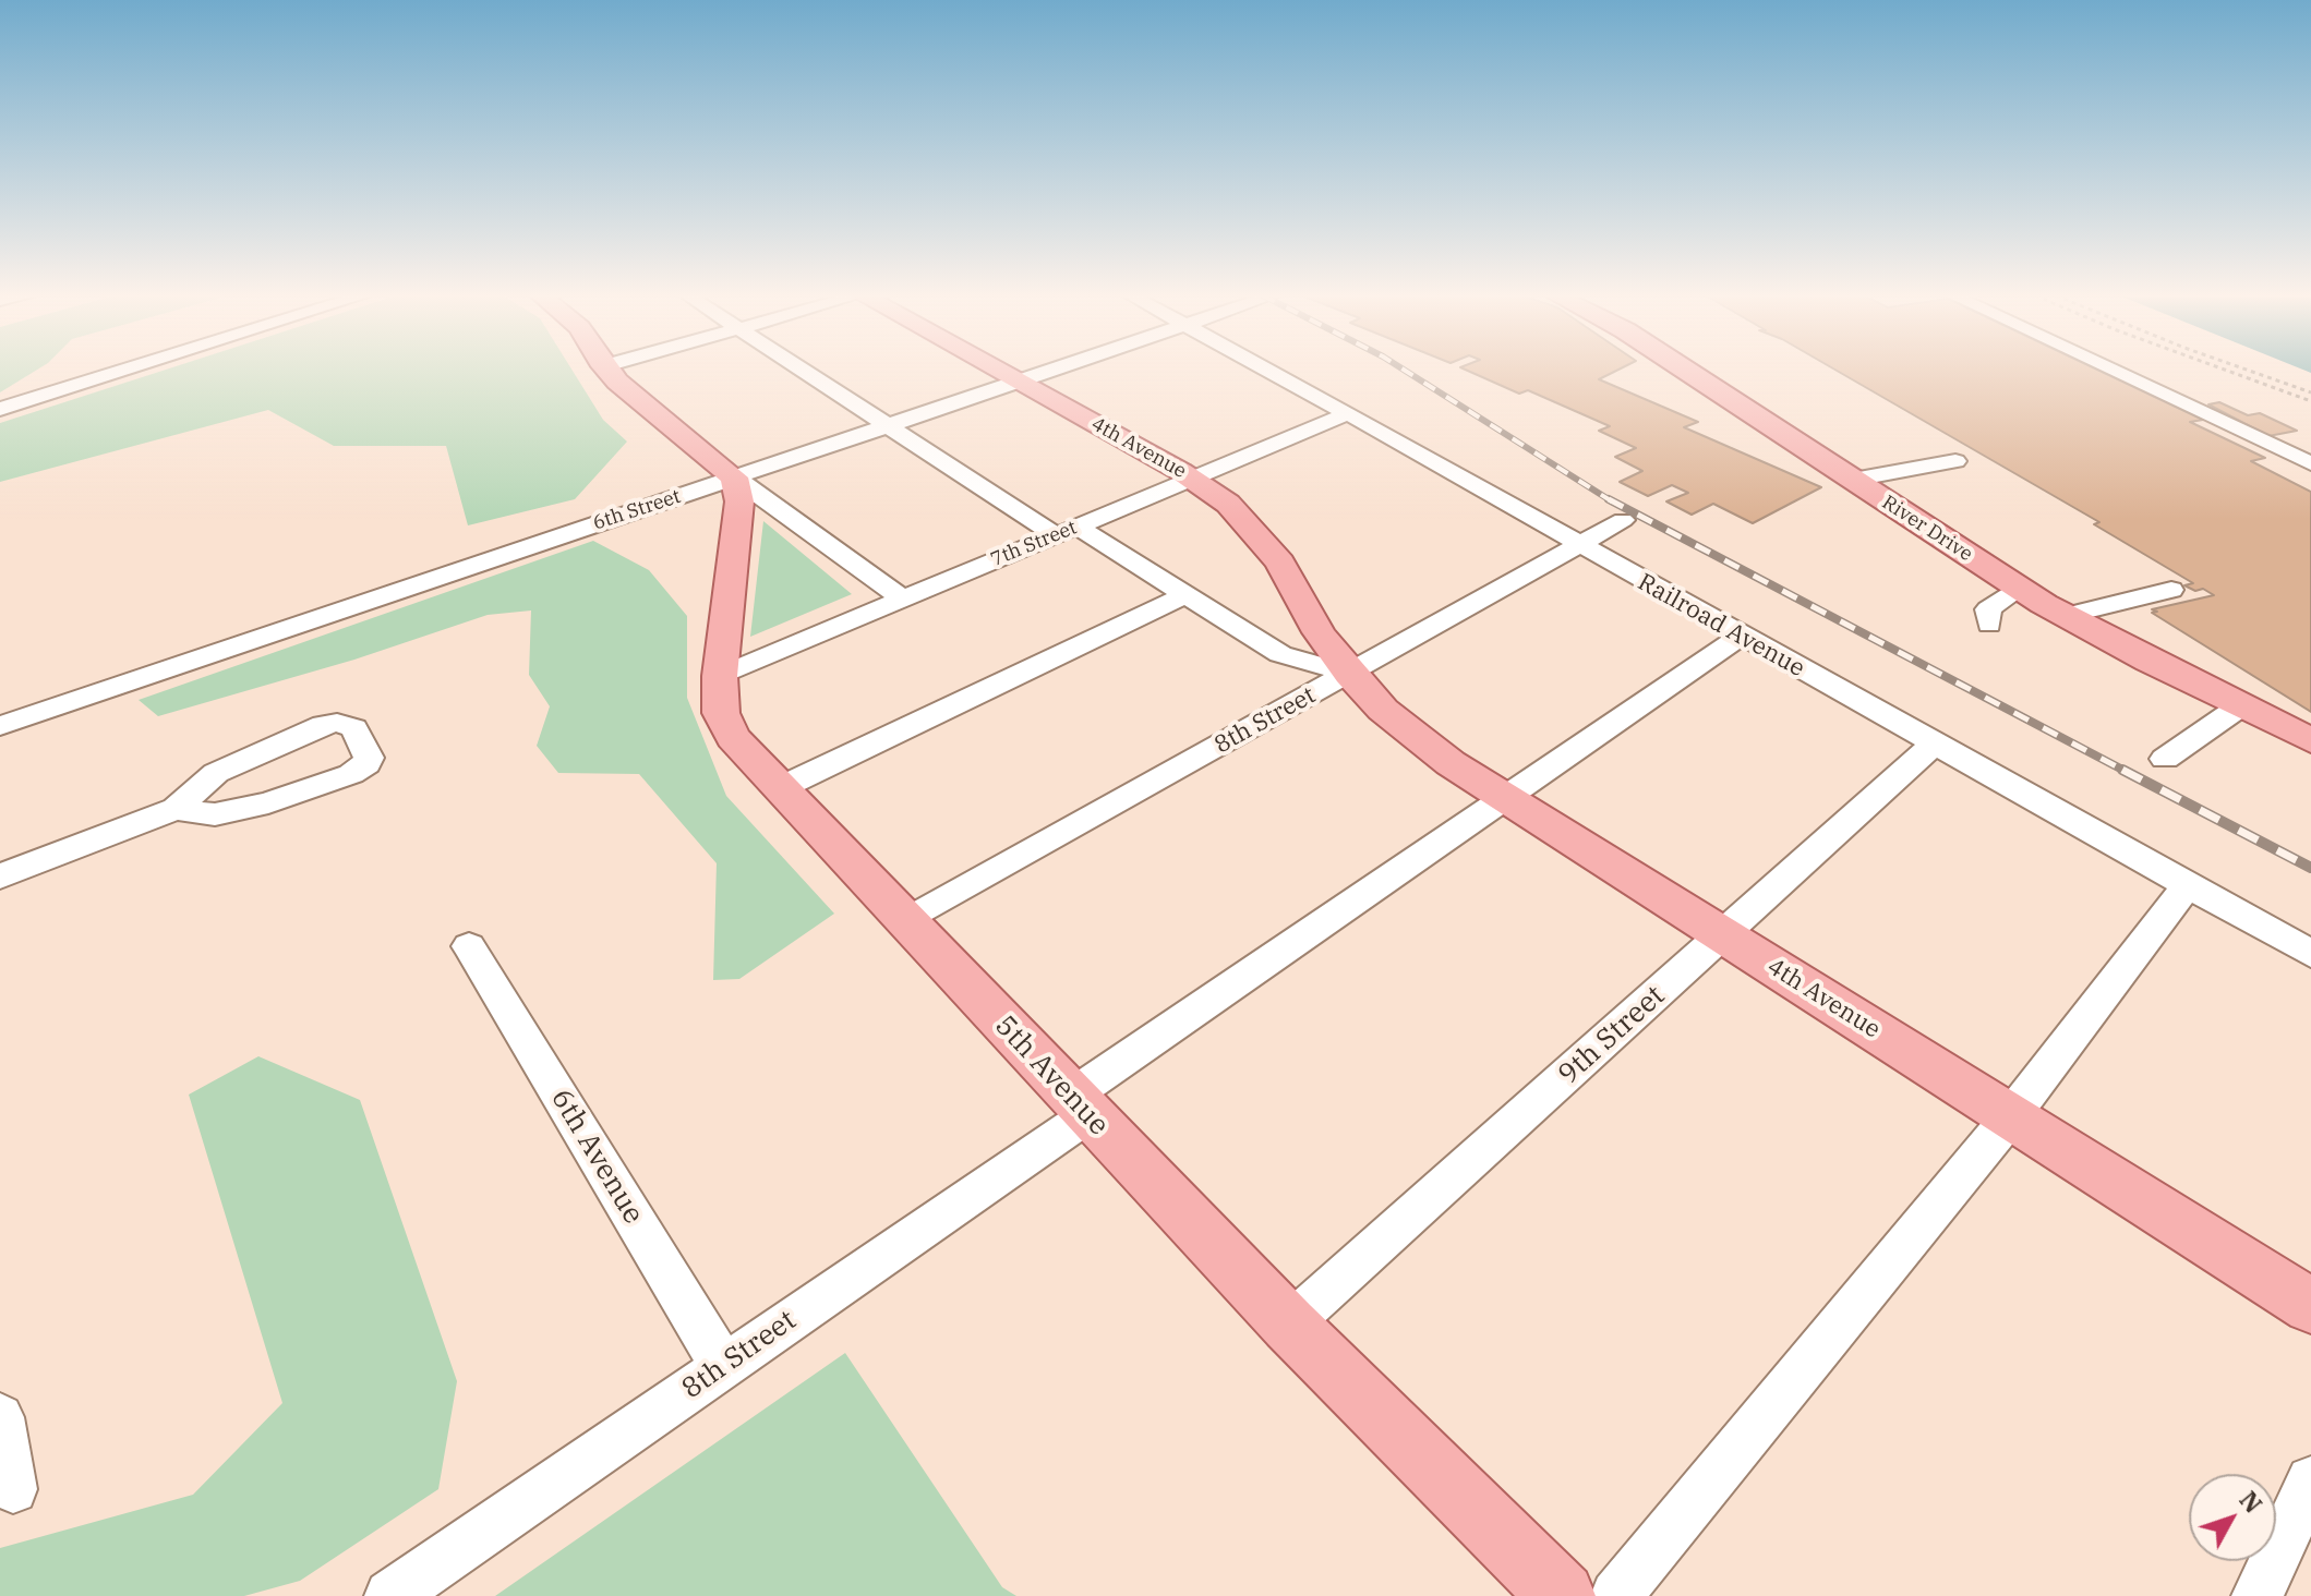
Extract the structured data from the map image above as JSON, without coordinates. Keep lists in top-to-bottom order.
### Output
{
  "streets": {
    "main road": ["4th Avenue", "River Drive", "5th Avenue"],
    "street": [
      "6th Street",
      "7th Street",
      "Railroad Avenue",
      "8th Street",
      "9th Street",
      "6th Avenue"
    ]
  },
  "crossings": [
    ["4th Avenue", "6th Street"],
    ["4th Avenue", "7th Street"],
    ["4th Avenue", "8th Street"],
    ["4th Avenue", "9th Street"],
    ["6th Street", "5th Avenue"],
    ["7th Street", "Railroad Avenue"],
    ["7th Street", "5th Avenue"],
    ["Railroad Avenue", "8th Street"],
    ["Railroad Avenue", "9th Street"],
    ["8th Street", "5th Avenue"],
    ["8th Street", "6th Avenue"],
    ["9th Street", "5th Avenue"]
  ],
  "north": "top right"
}
